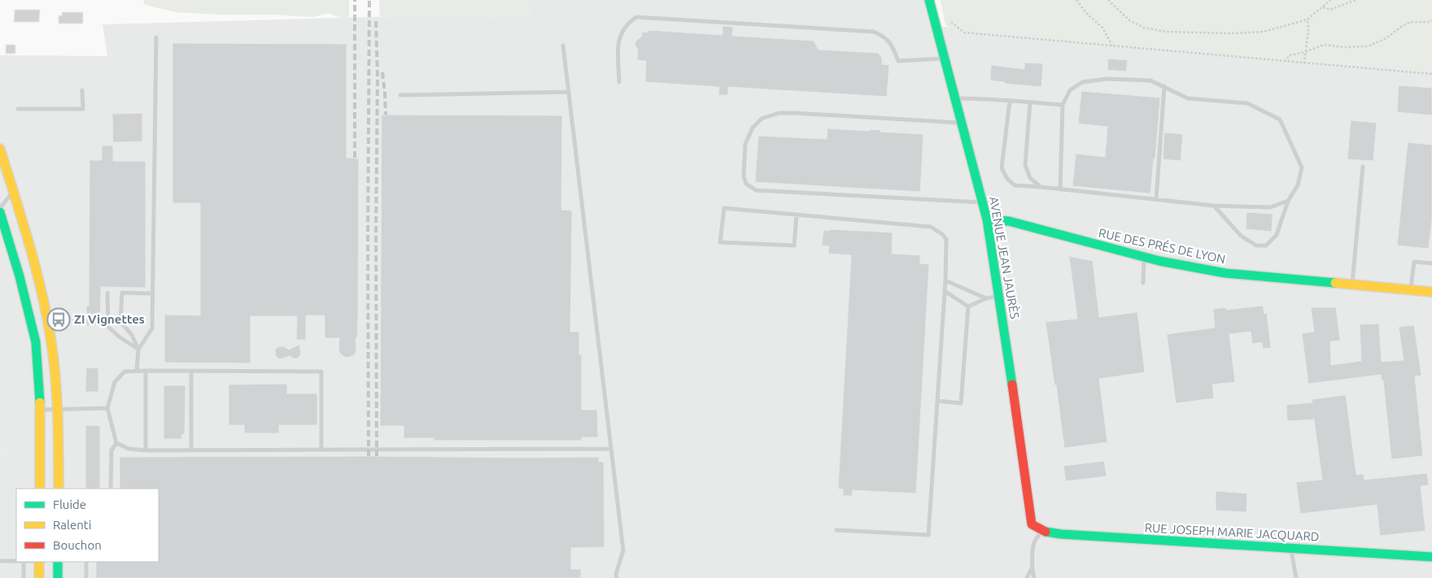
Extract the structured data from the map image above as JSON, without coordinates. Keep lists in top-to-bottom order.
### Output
{
  "streets": {
    "street": ["RUE DES PRÉS DE LYON", "AVENUE JEAN JAURÈS", "RUE JOSEPH MARIE JACQUARD"]
  },
  "crossings": [
    ["RUE DES PRÉS DE LYON", "AVENUE JEAN JAURÈS"],
    ["AVENUE JEAN JAURÈS", "RUE JOSEPH MARIE JACQUARD"]
  ],
  "places": {
    "bus stop": ["ZI Vignettes"]
  },
  "legend": ["Fluide", "Ralenti", "Bouchon"]
}
